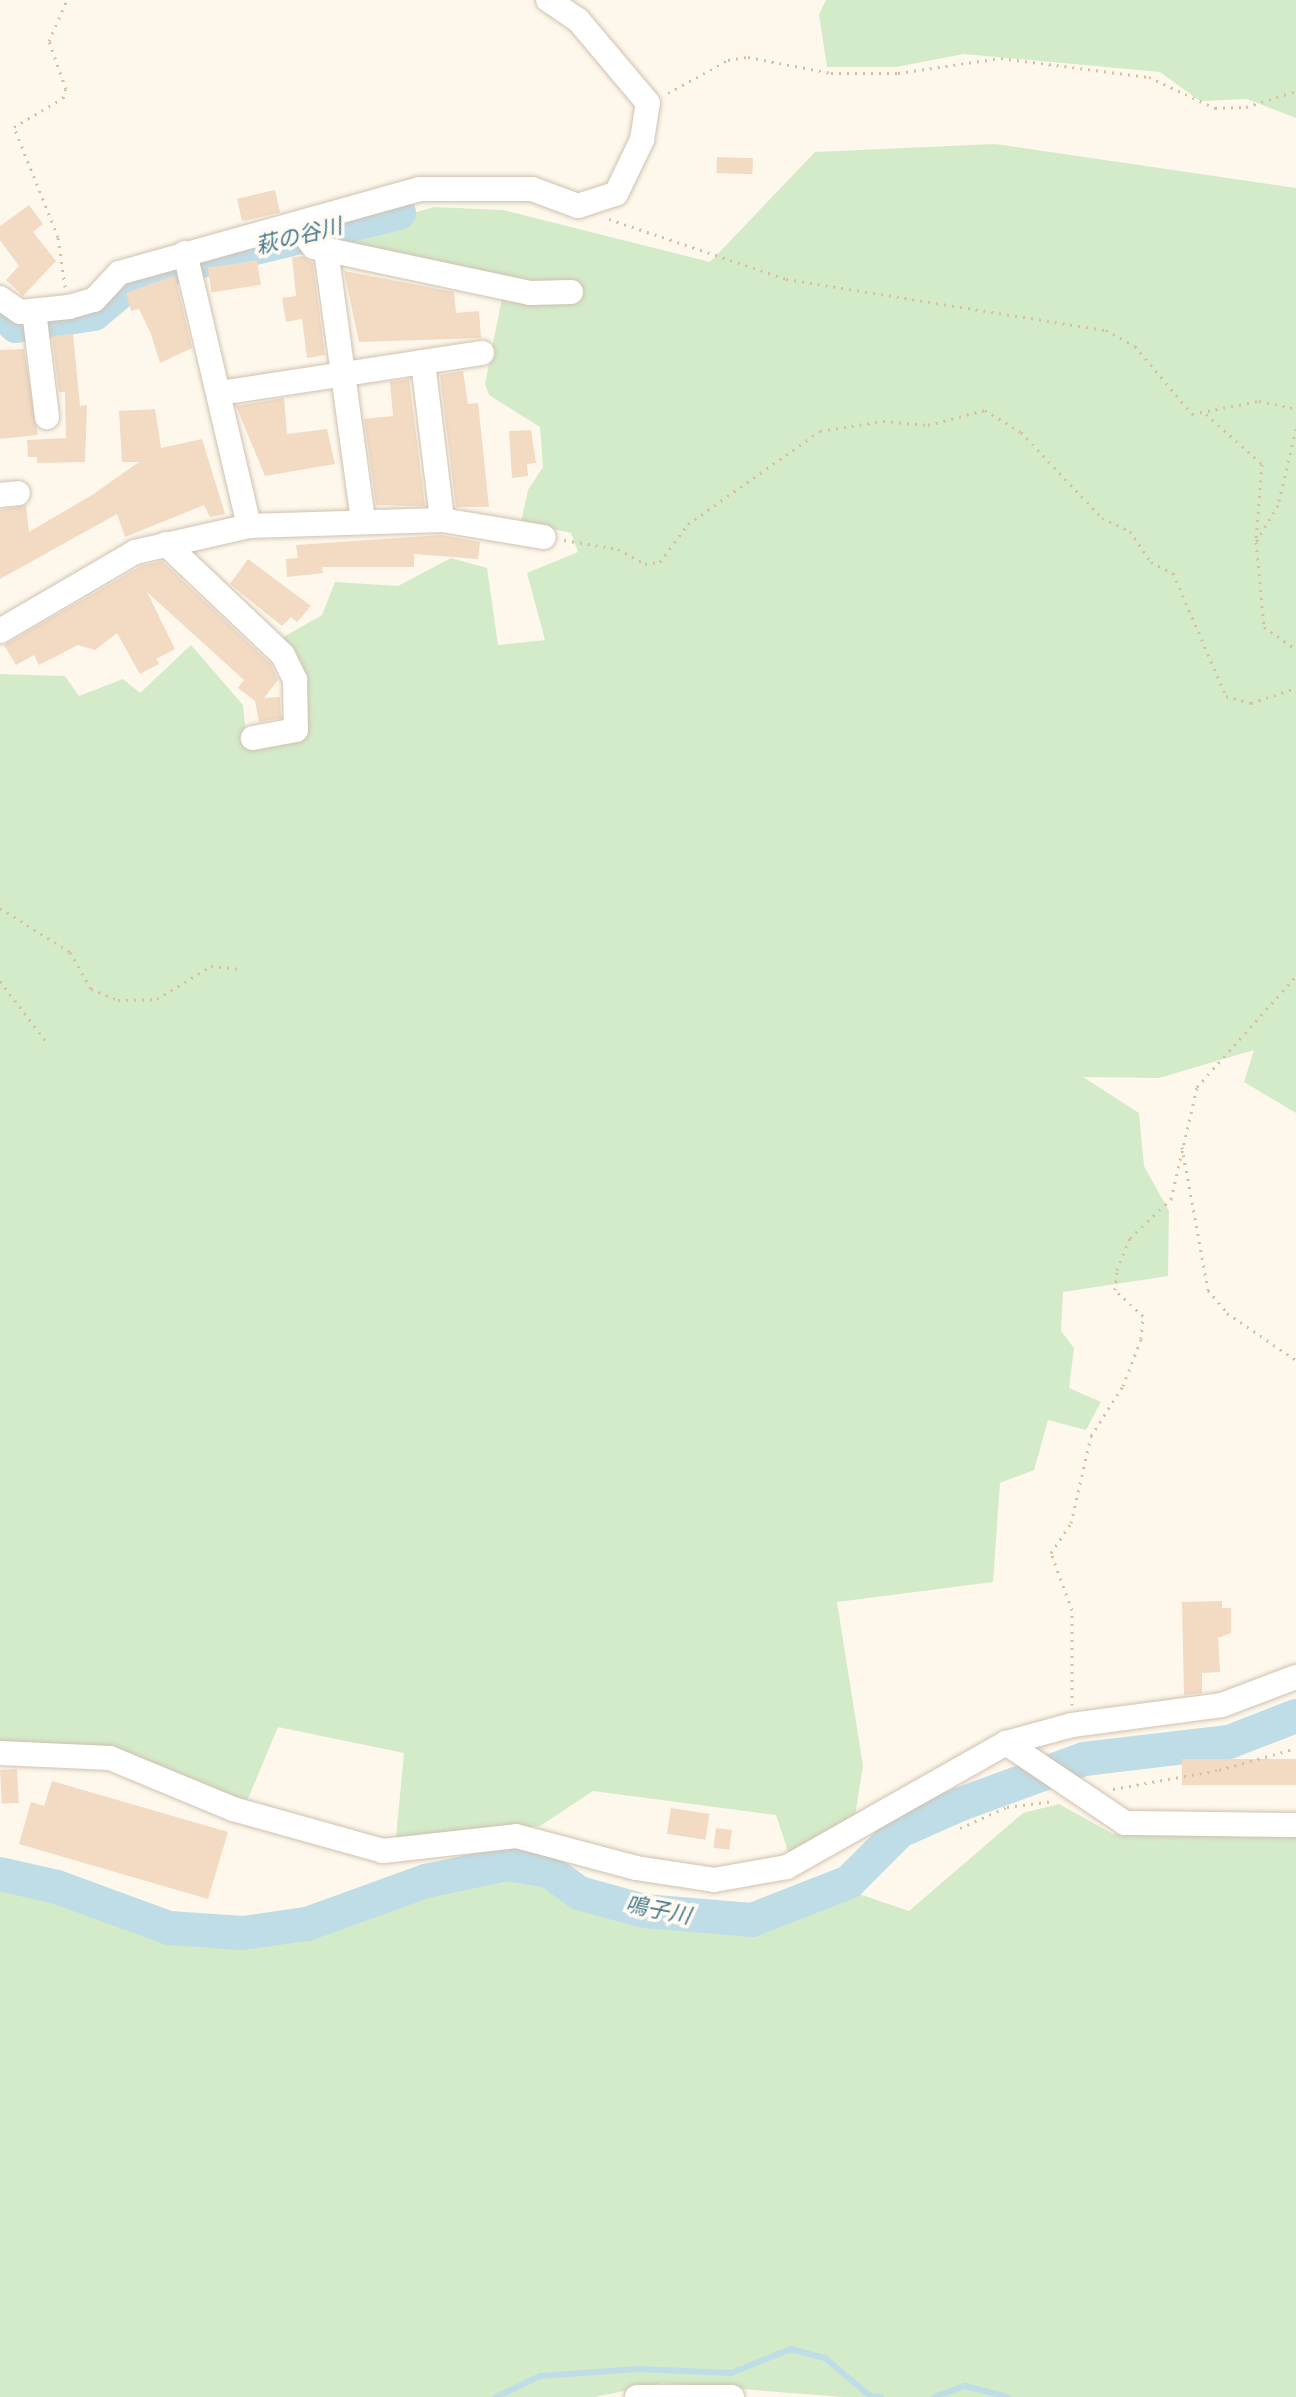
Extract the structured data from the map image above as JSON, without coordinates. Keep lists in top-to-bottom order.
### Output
{
  "water": ["萩の谷川", "鳴子川"]
}
